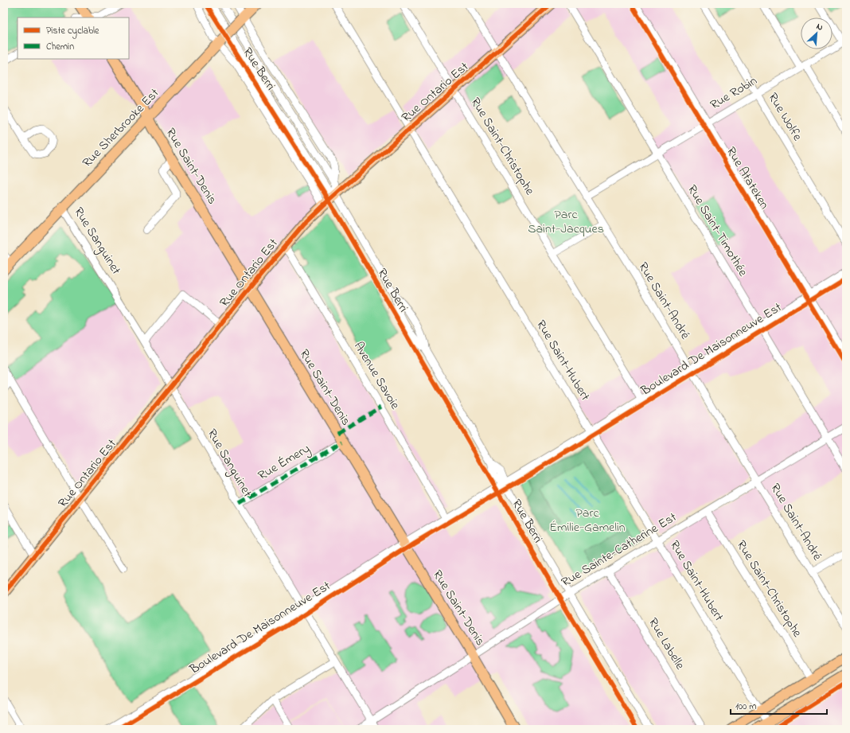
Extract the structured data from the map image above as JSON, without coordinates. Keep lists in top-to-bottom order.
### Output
{
  "streets": {
    "main road": ["Rue Ontario Est", "Rue Sherbrooke Est", "Rue Saint-Denis"],
    "street": [
      "Rue Berri",
      "Rue Robin",
      "Rue Wolfe",
      "Rue Saint-Christophe",
      "Rue Atateken",
      "Rue Saint-Timothée",
      "Rue Sanguinet",
      "Rue Saint-André",
      "Boulevard De Maisonneuve Est",
      "Rue Saint-Hubert",
      "Avenue Savoie",
      "Rue Émery",
      "Rue Sainte-Catherine Est",
      "Rue Labelle"
    ]
  },
  "crossings": [
    ["Rue Berri", "Rue Ontario Est"],
    ["Rue Berri", "Rue Sherbrooke Est"],
    ["Rue Berri", "Boulevard De Maisonneuve Est"],
    ["Rue Berri", "Rue Sainte-Catherine Est"],
    ["Rue Ontario Est", "Rue Saint-Christophe"],
    ["Rue Ontario Est", "Rue Saint-Denis"],
    ["Rue Ontario Est", "Rue Sanguinet"],
    ["Rue Ontario Est", "Rue Saint-André"],
    ["Rue Ontario Est", "Rue Saint-Hubert"],
    ["Rue Ontario Est", "Avenue Savoie"],
    ["Rue Robin", "Rue Wolfe"],
    ["Rue Robin", "Rue Atateken"],
    ["Rue Robin", "Rue Saint-Timothée"],
    ["Rue Robin", "Rue Saint-André"],
    ["Rue Sherbrooke Est", "Rue Saint-Denis"],
    ["Rue Sherbrooke Est", "Rue Sanguinet"],
    ["Rue Saint-Christophe", "Boulevard De Maisonneuve Est"],
    ["Rue Saint-Christophe", "Rue Sainte-Catherine Est"],
    ["Rue Saint-Denis", "Boulevard De Maisonneuve Est"],
    ["Rue Saint-Denis", "Rue Émery"],
    ["Rue Saint-Denis", "Rue Sainte-Catherine Est"],
    ["Rue Atateken", "Boulevard De Maisonneuve Est"],
    ["Rue Saint-Timothée", "Boulevard De Maisonneuve Est"],
    ["Rue Saint-Timothée", "Rue Sainte-Catherine Est"],
    ["Rue Sanguinet", "Boulevard De Maisonneuve Est"],
    ["Rue Sanguinet", "Rue Émery"],
    ["Rue Sanguinet", "Rue Sainte-Catherine Est"],
    ["Rue Saint-André", "Boulevard De Maisonneuve Est"],
    ["Rue Saint-André", "Rue Sainte-Catherine Est"],
    ["Boulevard De Maisonneuve Est", "Rue Saint-Hubert"],
    ["Boulevard De Maisonneuve Est", "Avenue Savoie"],
    ["Rue Saint-Hubert", "Rue Sainte-Catherine Est"],
    ["Rue Sainte-Catherine Est", "Rue Labelle"]
  ],
  "parks": ["Parc Saint-Jacques", "Parc Émilie-Gamelin"],
  "legend": ["Piste cyclable", "Chemin"],
  "scale_bar": "100 m",
  "north": "top right"
}
